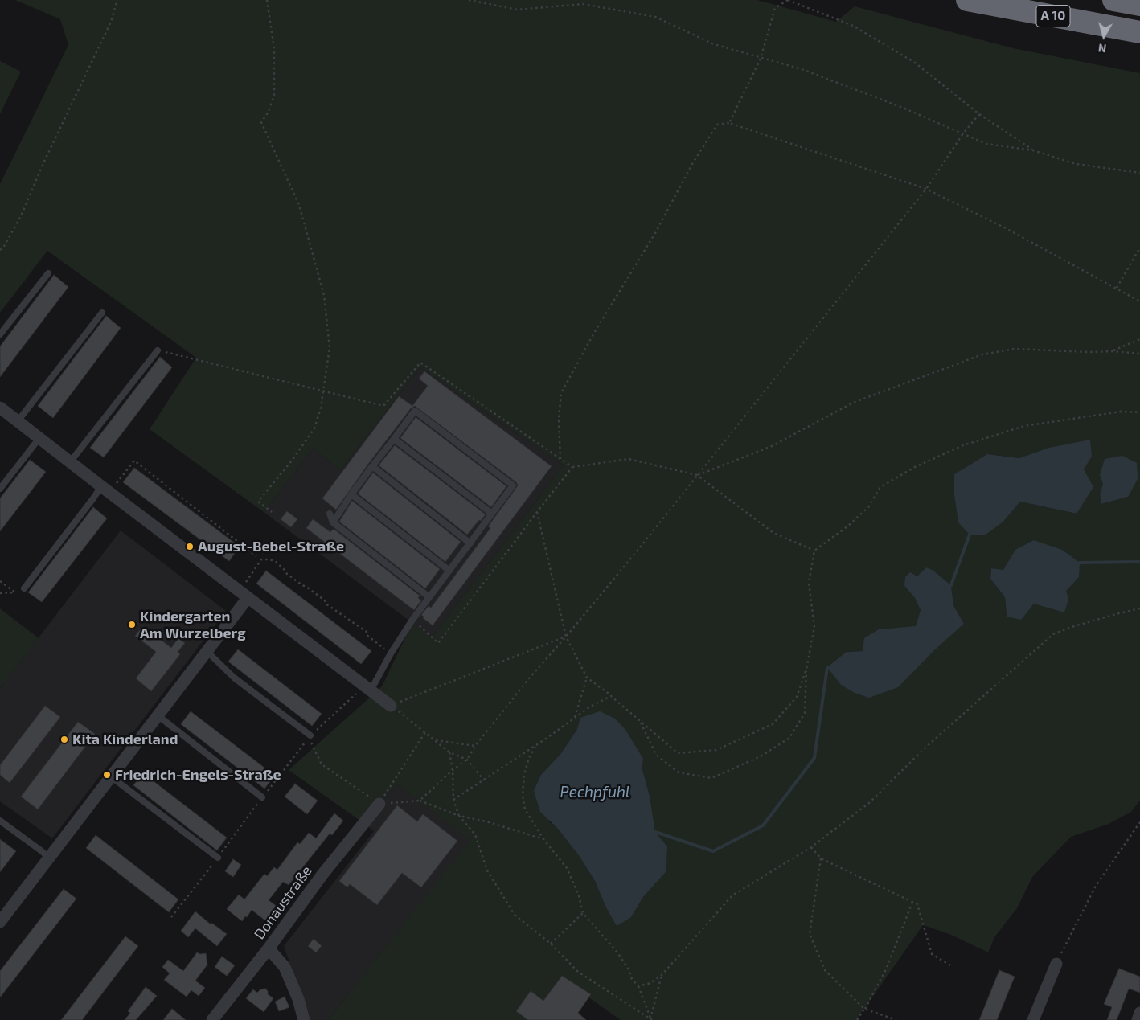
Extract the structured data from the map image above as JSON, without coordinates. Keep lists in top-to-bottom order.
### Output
{
  "streets": {
    "highway": ["A 10"],
    "street": ["Donaustraße"]
  },
  "water": ["Pechpfuhl"],
  "places": [
    "August-Bebel-Straße",
    "Kindergarten Am Wurzelberg",
    "Kita Kinderland",
    "Friedrich-Engels-Straße"
  ],
  "north": "bottom"
}
